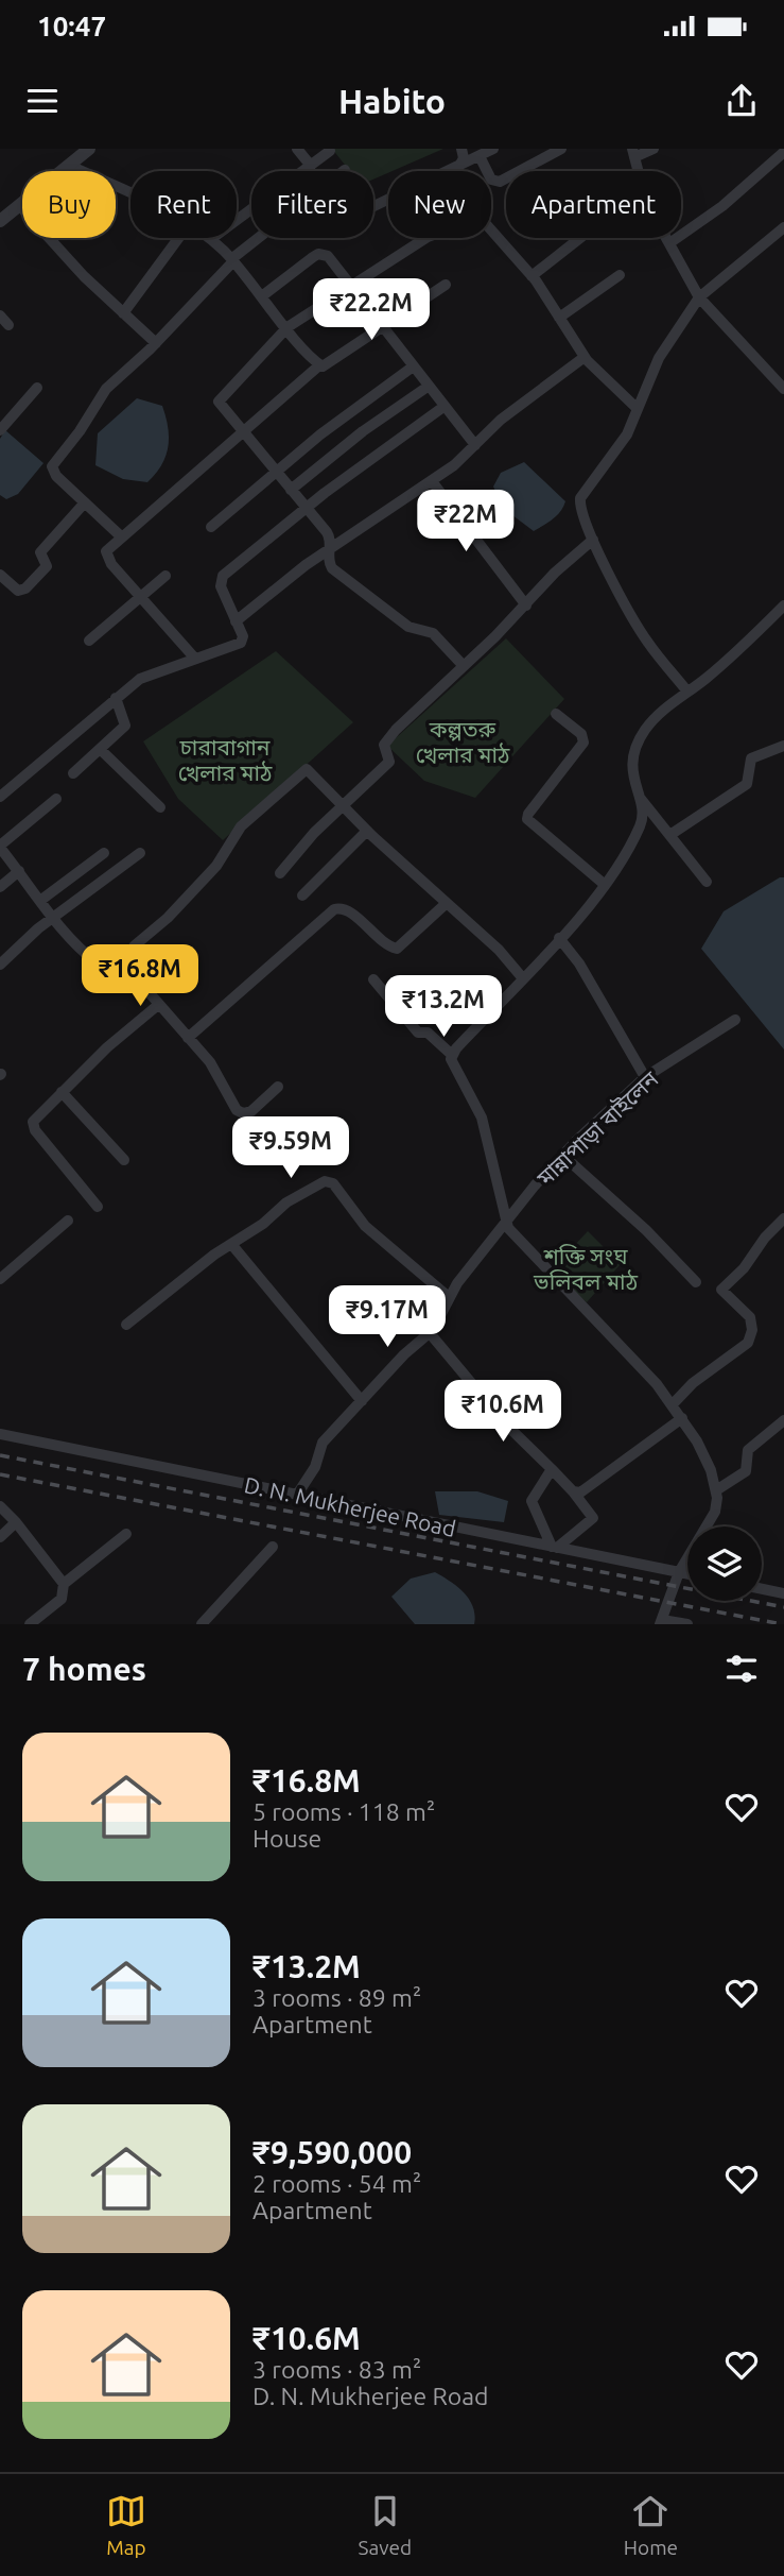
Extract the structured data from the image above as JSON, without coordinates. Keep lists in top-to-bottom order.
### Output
{
  "streets": {
    "street": ["মান্নাপাড়া বাইলেন", "D. N. Mukherjee Road"]
  },
  "parks": ["কল্পতরু খেলার মাঠ", "চারাবাগান খেলার মাঠ", "শক্তি সংঘ ভলিবল মাঠ"],
  "page": {
    "status": "10:47",
    "header": "Habito",
    "chip": [
      "Buy",
      "Rent",
      "Filters",
      "New",
      "Apartment"
    ],
    "price": [
      "₹22.2M",
      "₹22M",
      "₹16.8M",
      "₹13.2M",
      "₹9.59M",
      "₹9.17M",
      "₹10.6M"
    ],
    "heading": "7 homes",
    "list": [
      {
        "name": "₹16.8M",
        "note": "5 rooms · 118 m² · House"
      },
      {
        "name": "₹13.2M",
        "note": "3 rooms · 89 m² · Apartment"
      },
      {
        "name": "₹9,590,000",
        "note": "2 rooms · 54 m² · Apartment"
      },
      {
        "name": "₹10.6M",
        "note": "3 rooms · 83 m² · D. N. Mukherjee Road"
      }
    ],
    "tabs": ["Map", "Saved", "Home"]
  }
}
